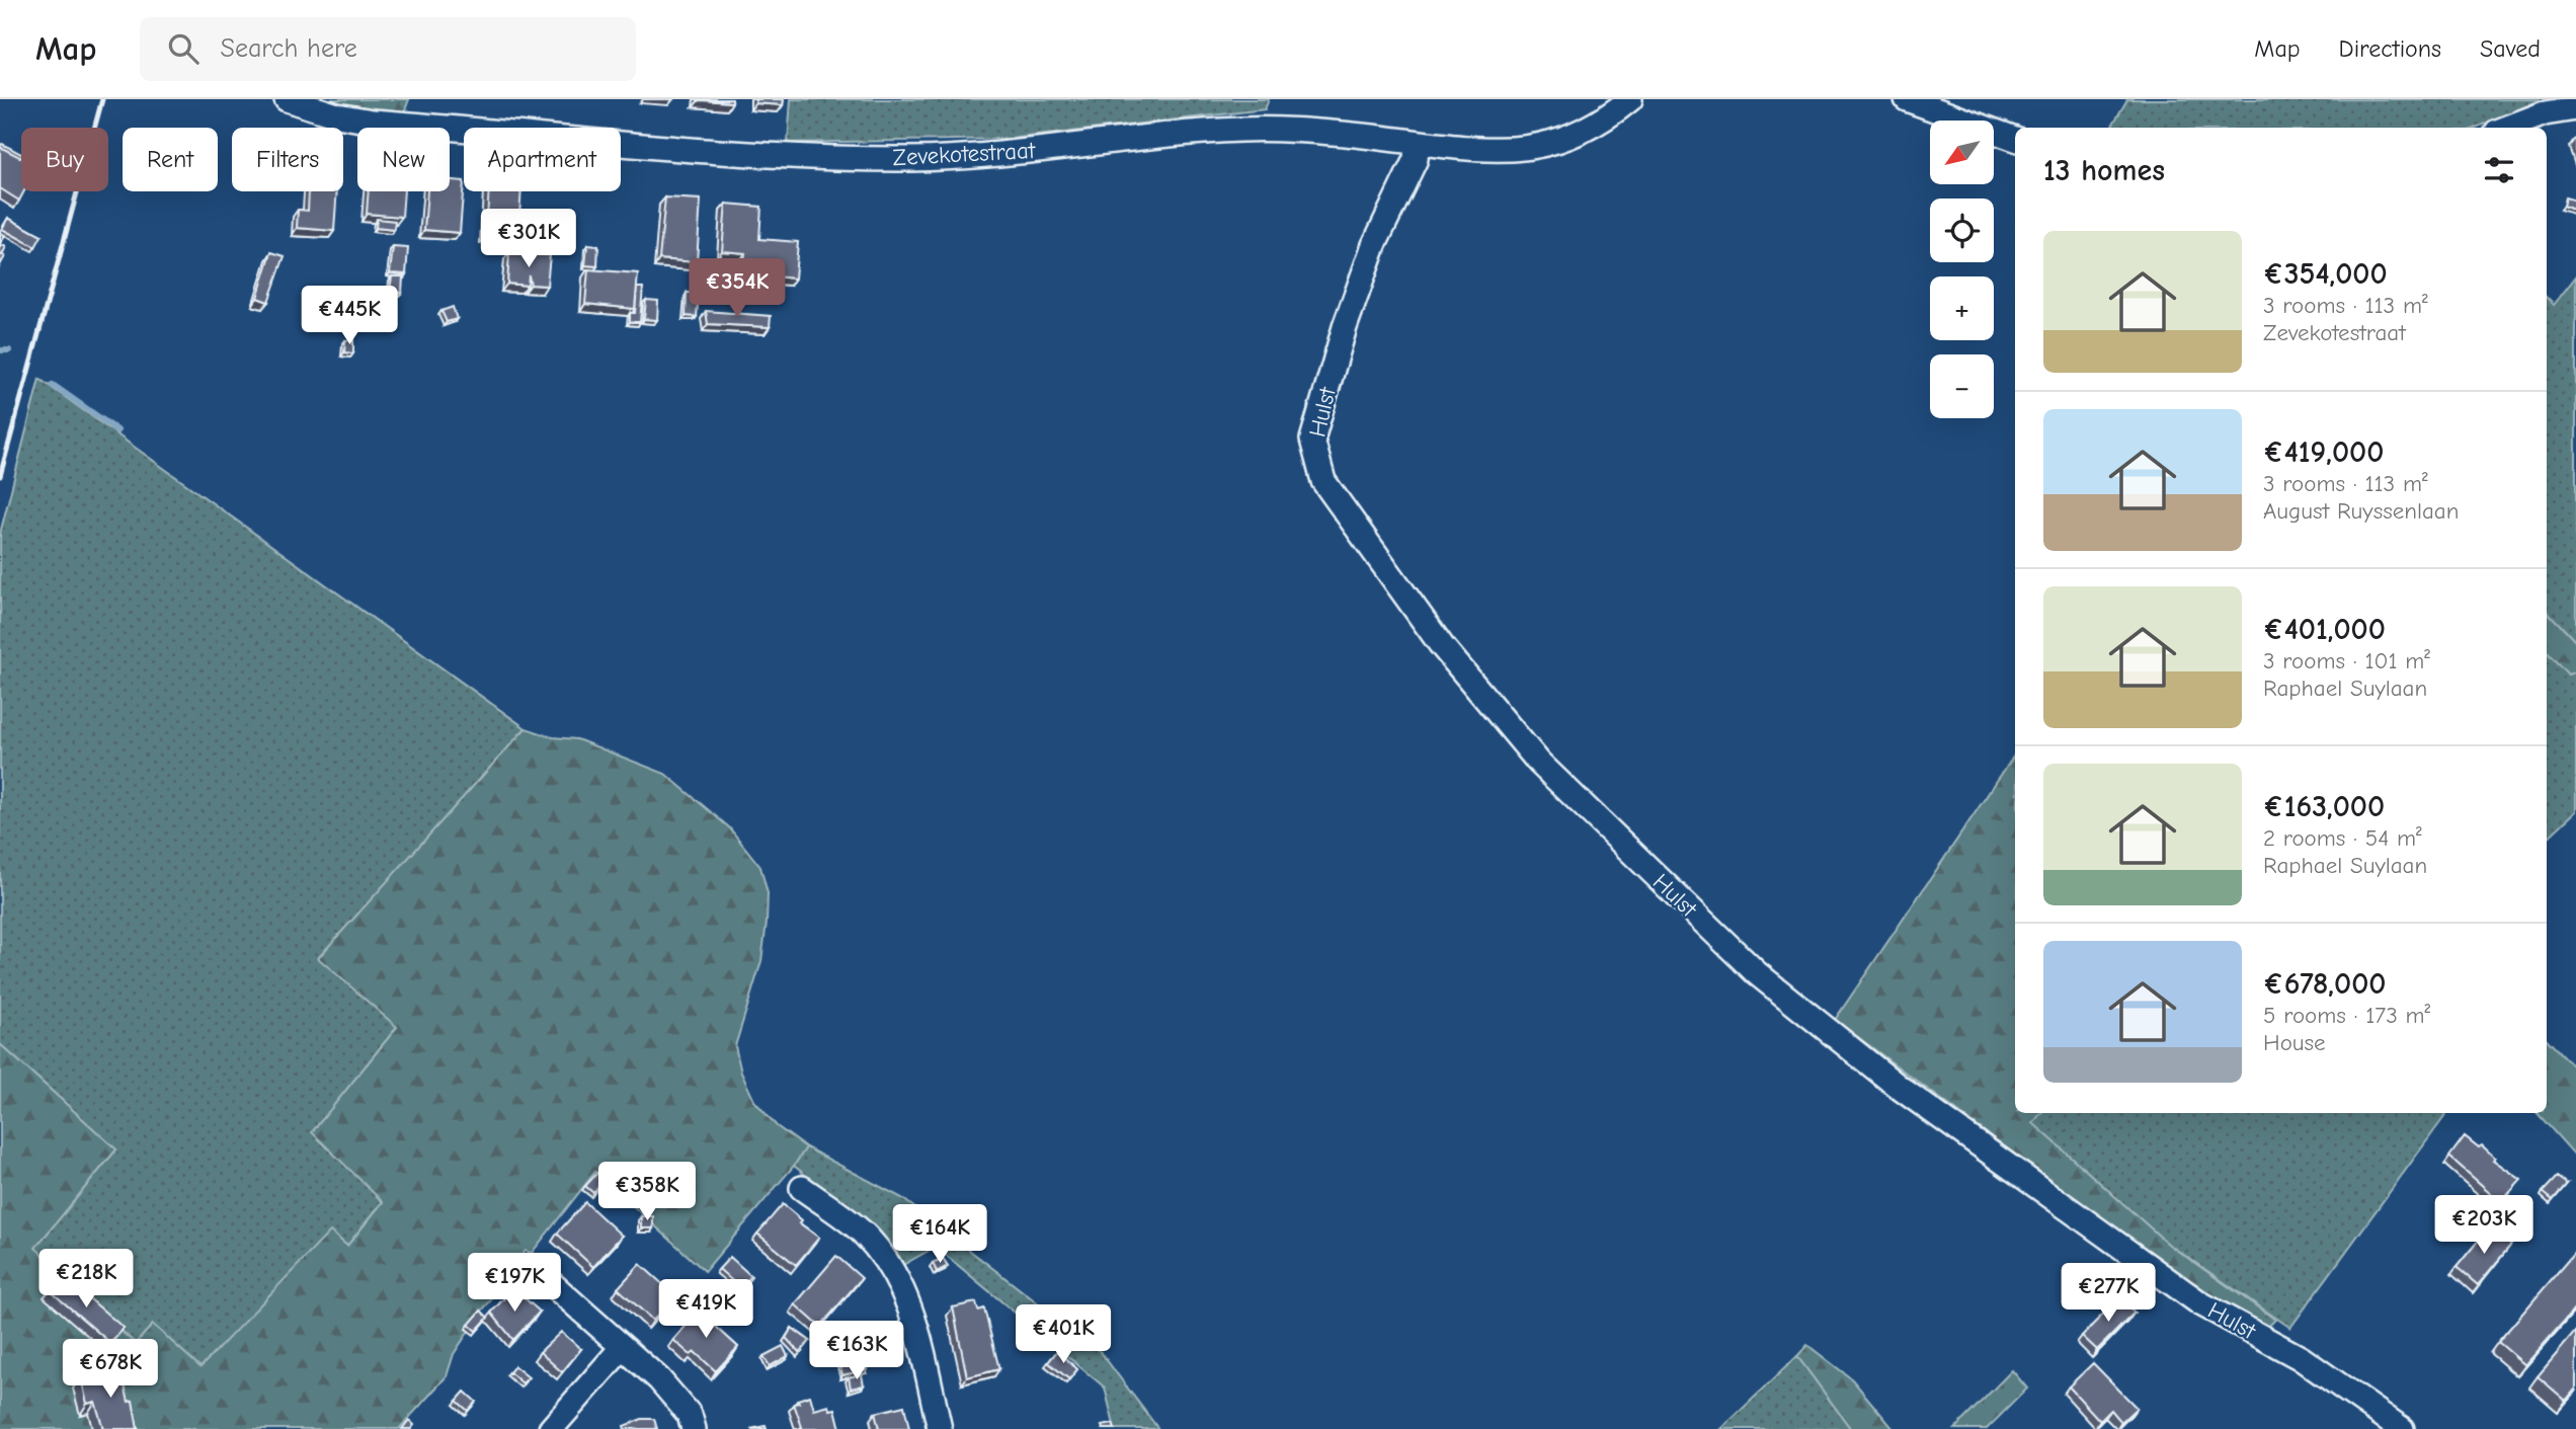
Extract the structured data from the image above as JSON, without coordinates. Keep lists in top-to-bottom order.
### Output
{
  "streets": {
    "street": ["Zevekotestraat", "Hulst"]
  },
  "crossings": [
    ["Zevekotestraat", "Hulst"]
  ],
  "north": "bottom left",
  "page": {
    "header": "Map",
    "search": "Search here",
    "nav": ["Map", "Directions", "Saved"],
    "map_buttons": ["+", "−"],
    "chip": [
      "Buy",
      "Rent",
      "Filters",
      "New",
      "Apartment"
    ],
    "heading": "13 homes",
    "price": [
      "€301K",
      "€354K",
      "€445K",
      "€358K",
      "€203K",
      "€164K",
      "€218K",
      "€197K",
      "€277K",
      "€419K",
      "€401K",
      "€163K",
      "€678K"
    ],
    "list": [
      {
        "name": "€354,000",
        "note": "3 rooms · 113 m² · Zevekotestraat"
      },
      {
        "name": "€419,000",
        "note": "3 rooms · 113 m² · August Ruyssenlaan"
      },
      {
        "name": "€401,000",
        "note": "3 rooms · 101 m² · Raphael Suylaan"
      },
      {
        "name": "€163,000",
        "note": "2 rooms · 54 m² · Raphael Suylaan"
      },
      {
        "name": "€678,000",
        "note": "5 rooms · 173 m² · House"
      }
    ]
  }
}
